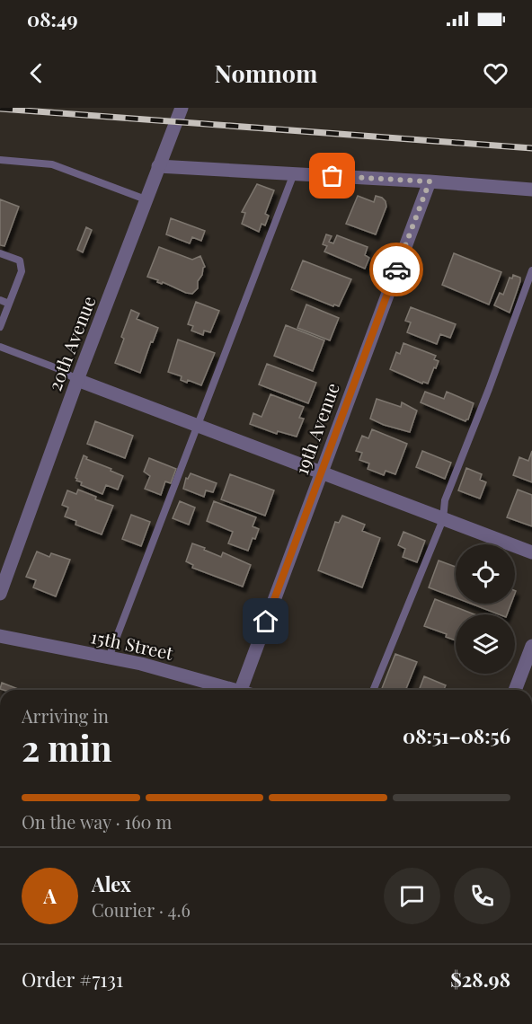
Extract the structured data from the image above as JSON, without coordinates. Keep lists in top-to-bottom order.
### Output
{
  "streets": {
    "street": ["20th Avenue", "19th Avenue", "15th Street"]
  },
  "page": {
    "status": "08:49",
    "header": "Nomnom",
    "heading": ["2 min", "Arriving in", "08:51–08:56"],
    "panel": [
      "Alex",
      "Courier · 4.6",
      "Order #7131",
      "$28.98"
    ],
    "bar": "On the way · 160 m",
    "round": "A"
  }
}
